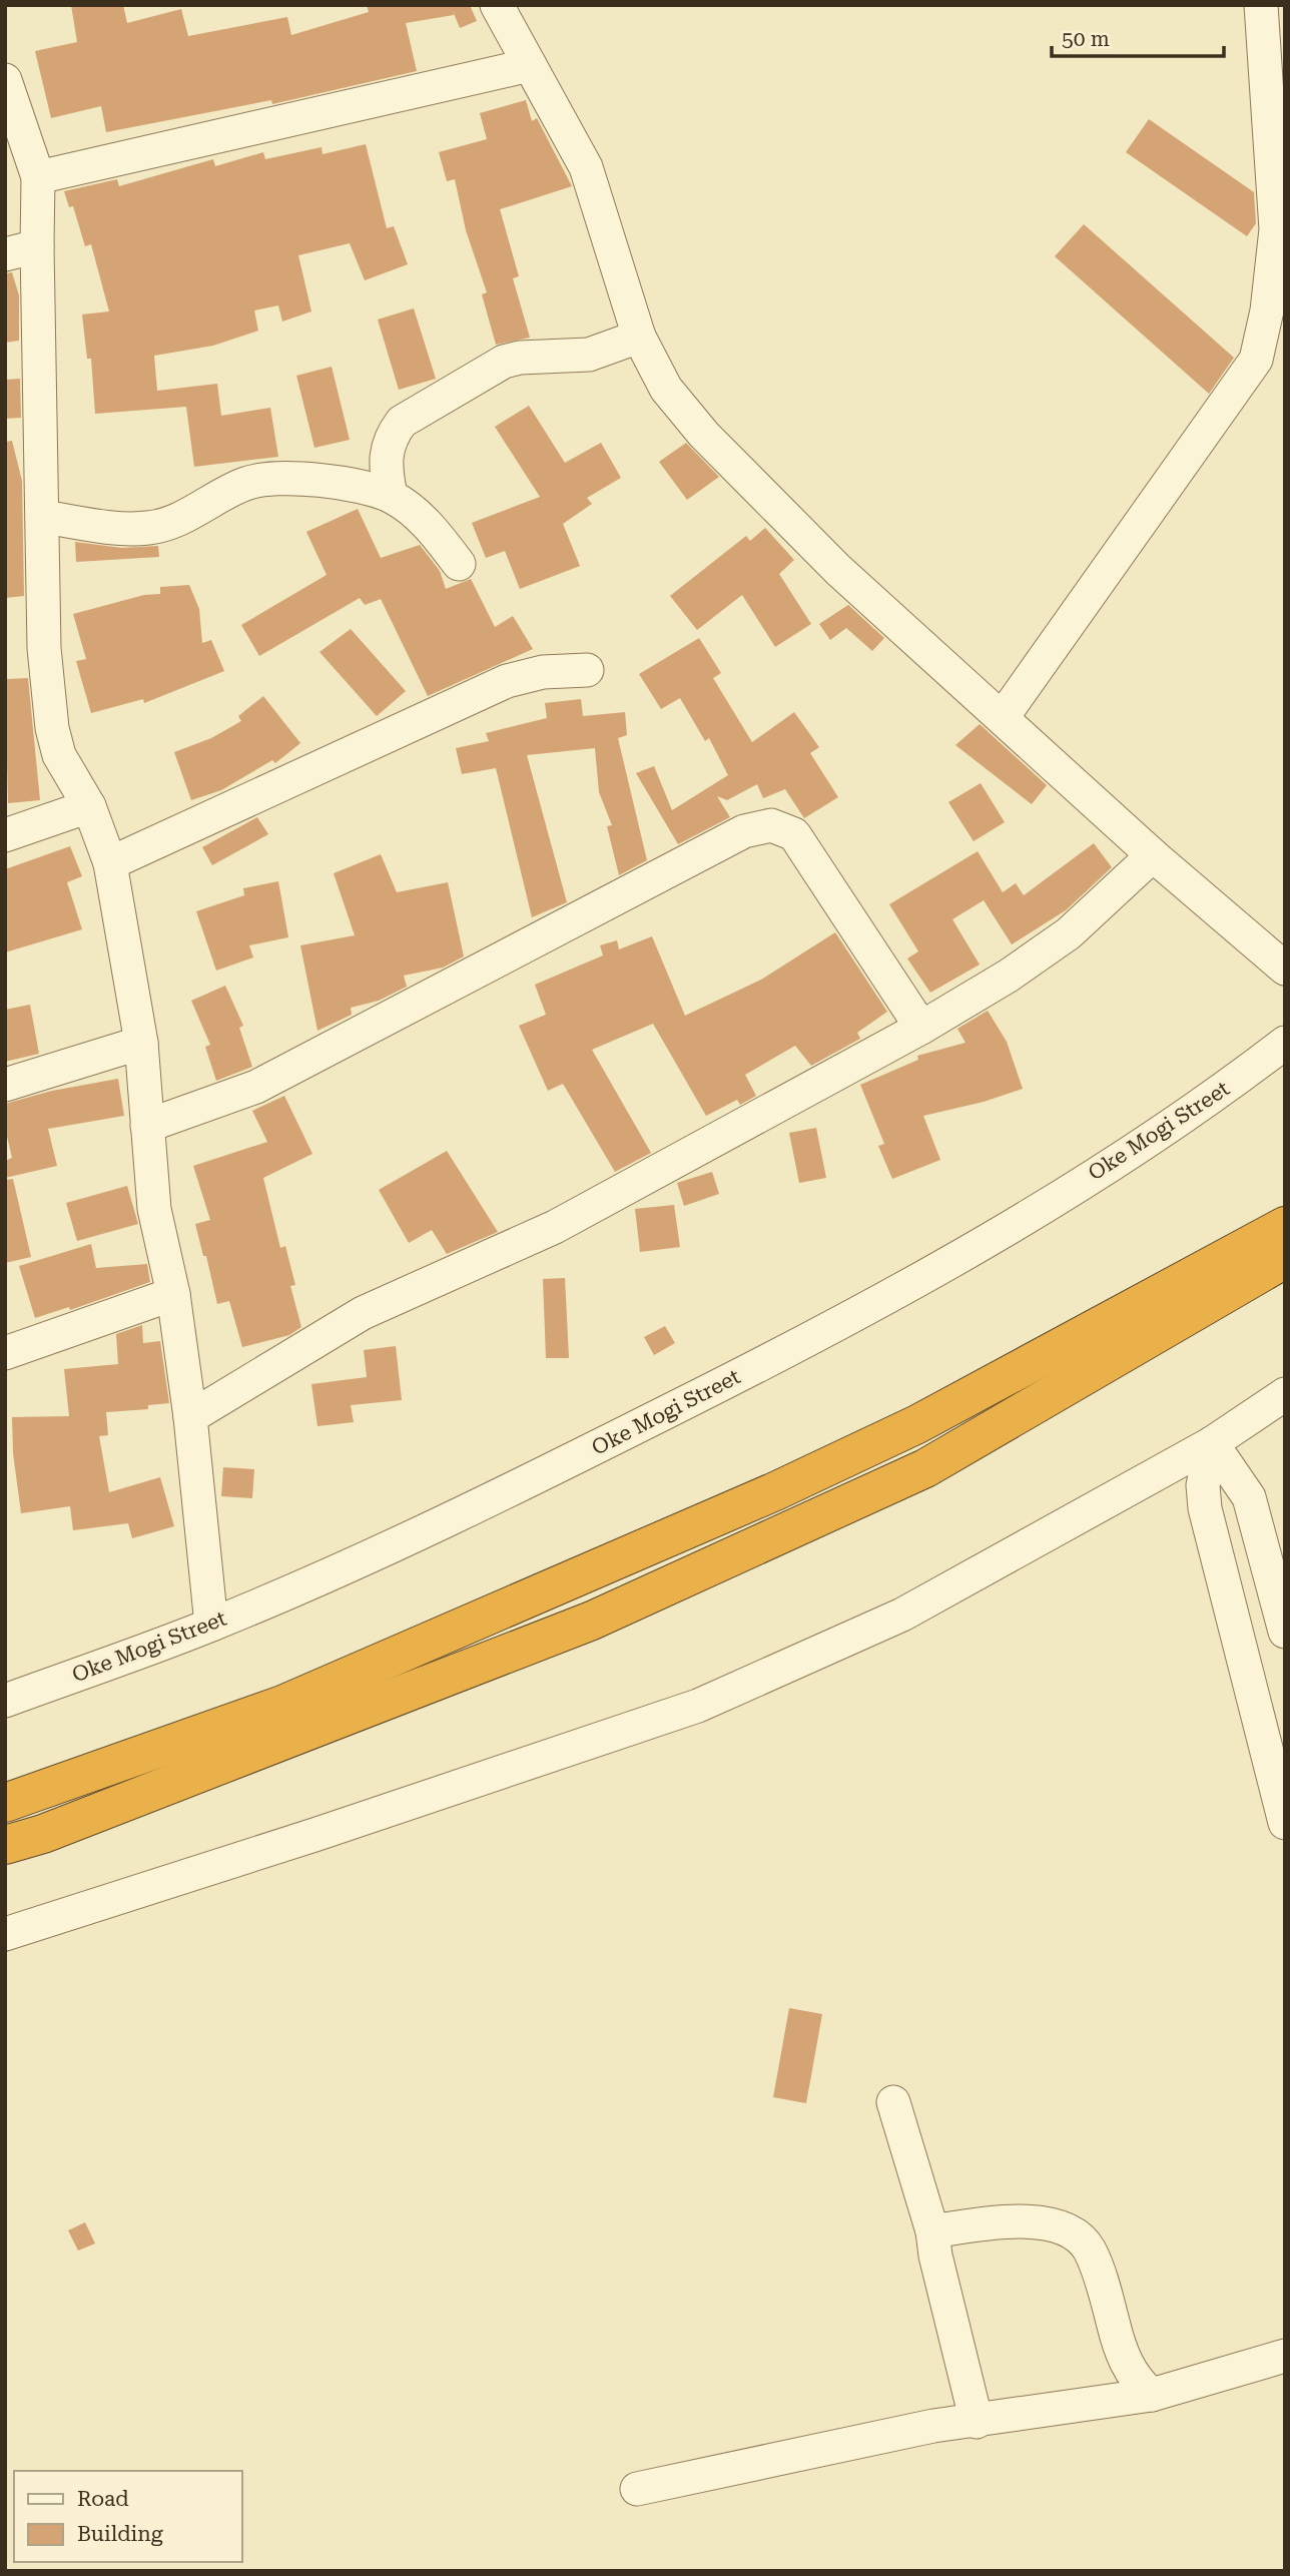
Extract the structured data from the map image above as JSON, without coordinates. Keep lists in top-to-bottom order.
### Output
{
  "streets": {
    "street": ["Oke Mogi Street"]
  },
  "legend": ["Road", "Building"],
  "scale_bar": "50 m"
}
